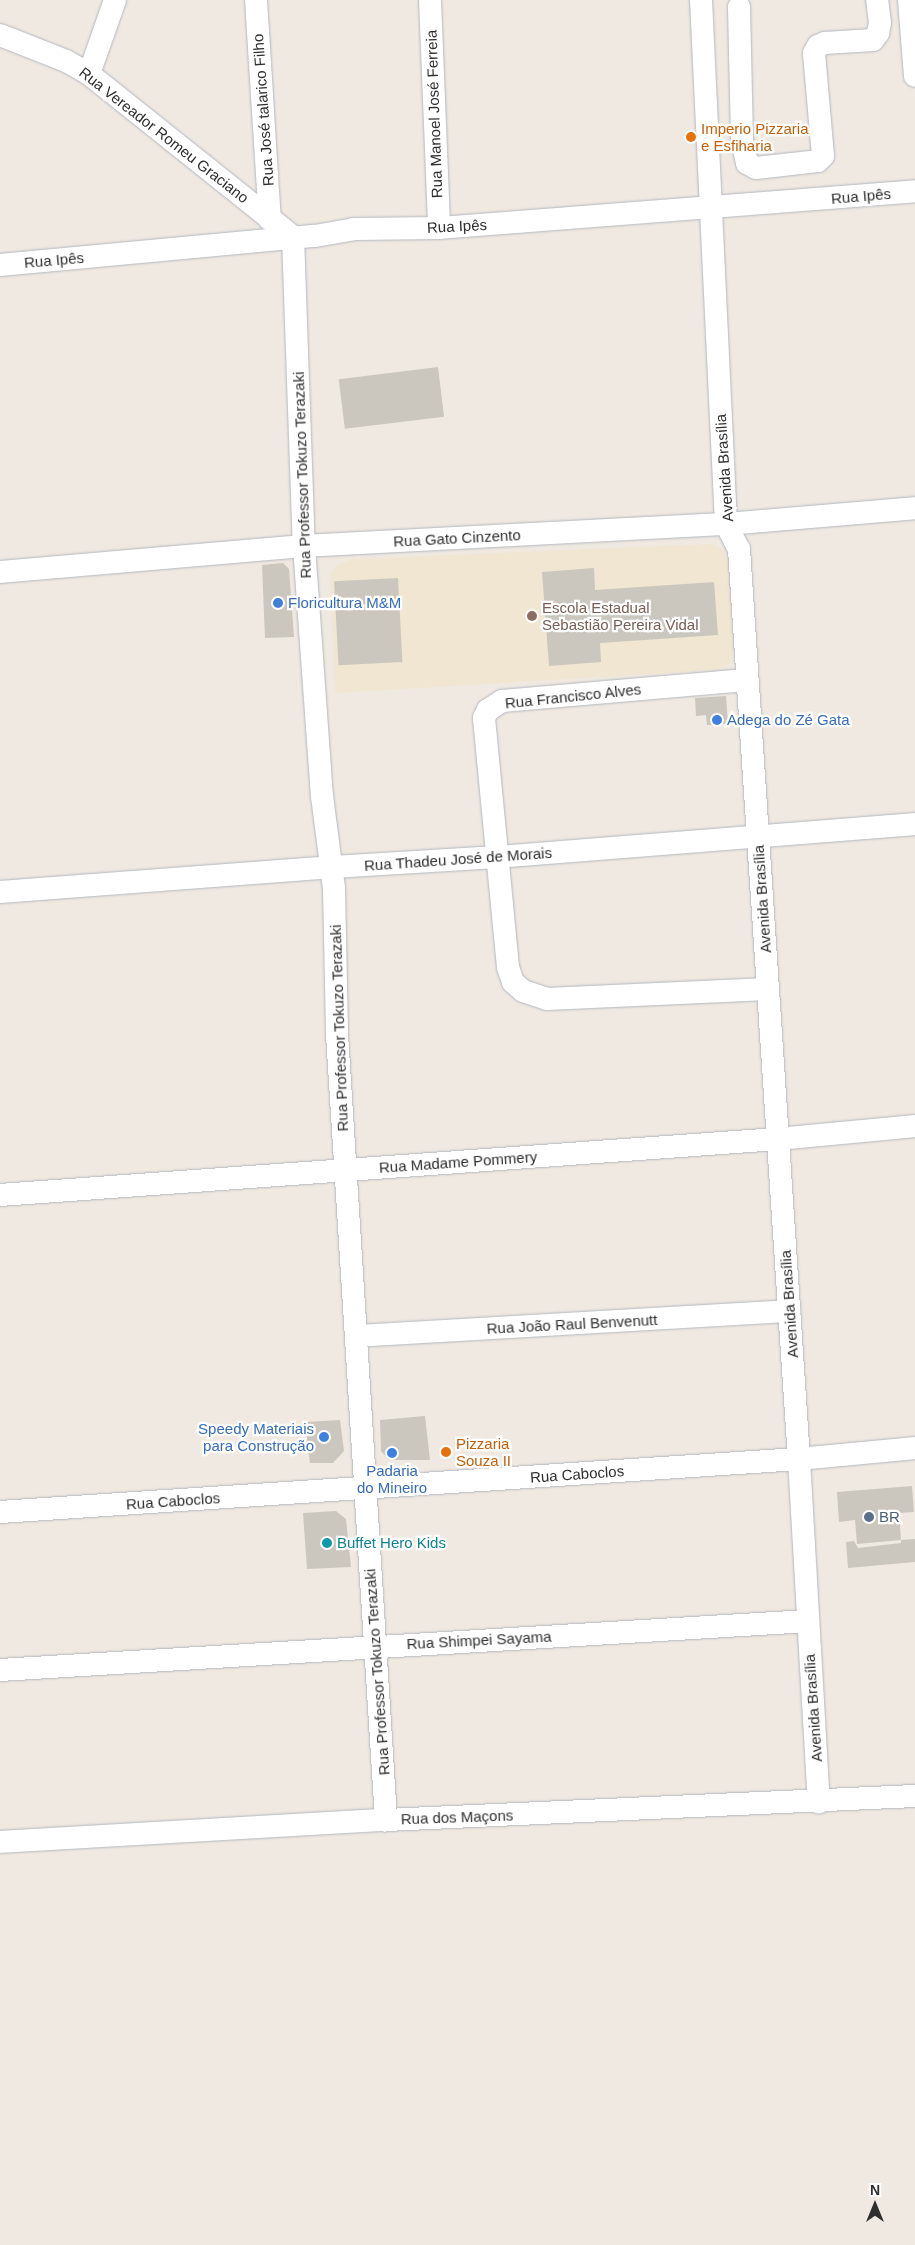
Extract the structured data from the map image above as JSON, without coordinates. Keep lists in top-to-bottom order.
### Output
{
  "streets": {
    "street": [
      "Rua José talarico Filho",
      "Rua Manoel José Ferreia",
      "Rua Vereador Romeu Graciano",
      "Rua Ipês",
      "Avenida Brasília",
      "Rua Professor Tokuzo Terazaki",
      "Rua Gato Cinzento",
      "Rua Francisco Alves",
      "Rua Thadeu José de Morais",
      "Rua Madame Pommery",
      "Rua João Raul Benvenutt",
      "Rua Caboclos",
      "Rua Shimpei Sayama",
      "Rua dos Maçons"
    ]
  },
  "crossings": [
    ["Rua José talarico Filho", "Rua Vereador Romeu Graciano"],
    ["Rua Manoel José Ferreia", "Rua Ipês"],
    ["Rua Vereador Romeu Graciano", "Rua Ipês"],
    ["Rua Vereador Romeu Graciano", "Rua Professor Tokuzo Terazaki"],
    ["Rua Ipês", "Avenida Brasília"],
    ["Rua Ipês", "Rua Professor Tokuzo Terazaki"],
    ["Avenida Brasília", "Rua Gato Cinzento"],
    ["Avenida Brasília", "Rua Francisco Alves"],
    ["Avenida Brasília", "Rua Thadeu José de Morais"],
    ["Avenida Brasília", "Rua Madame Pommery"],
    ["Avenida Brasília", "Rua João Raul Benvenutt"],
    ["Avenida Brasília", "Rua Caboclos"],
    ["Avenida Brasília", "Rua Shimpei Sayama"],
    ["Avenida Brasília", "Rua dos Maçons"],
    ["Rua Professor Tokuzo Terazaki", "Rua Gato Cinzento"],
    ["Rua Professor Tokuzo Terazaki", "Rua Thadeu José de Morais"],
    ["Rua Professor Tokuzo Terazaki", "Rua Madame Pommery"],
    ["Rua Professor Tokuzo Terazaki", "Rua João Raul Benvenutt"],
    ["Rua Professor Tokuzo Terazaki", "Rua Caboclos"],
    ["Rua Professor Tokuzo Terazaki", "Rua Shimpei Sayama"],
    ["Rua Professor Tokuzo Terazaki", "Rua dos Maçons"],
    ["Rua Francisco Alves", "Rua Thadeu José de Morais"]
  ],
  "places": [
    "Imperio Pizzaria e Esfiharia",
    "Floricultura M&M",
    "Escola Estadual Sebastião Pereira Vidal",
    "Adega do Zé Gata",
    "Speedy Materiais para Construção",
    "Pizzaria Souza II",
    "Padaria do Mineiro",
    "BR",
    "Buffet Hero Kids"
  ],
  "north": "top"
}
